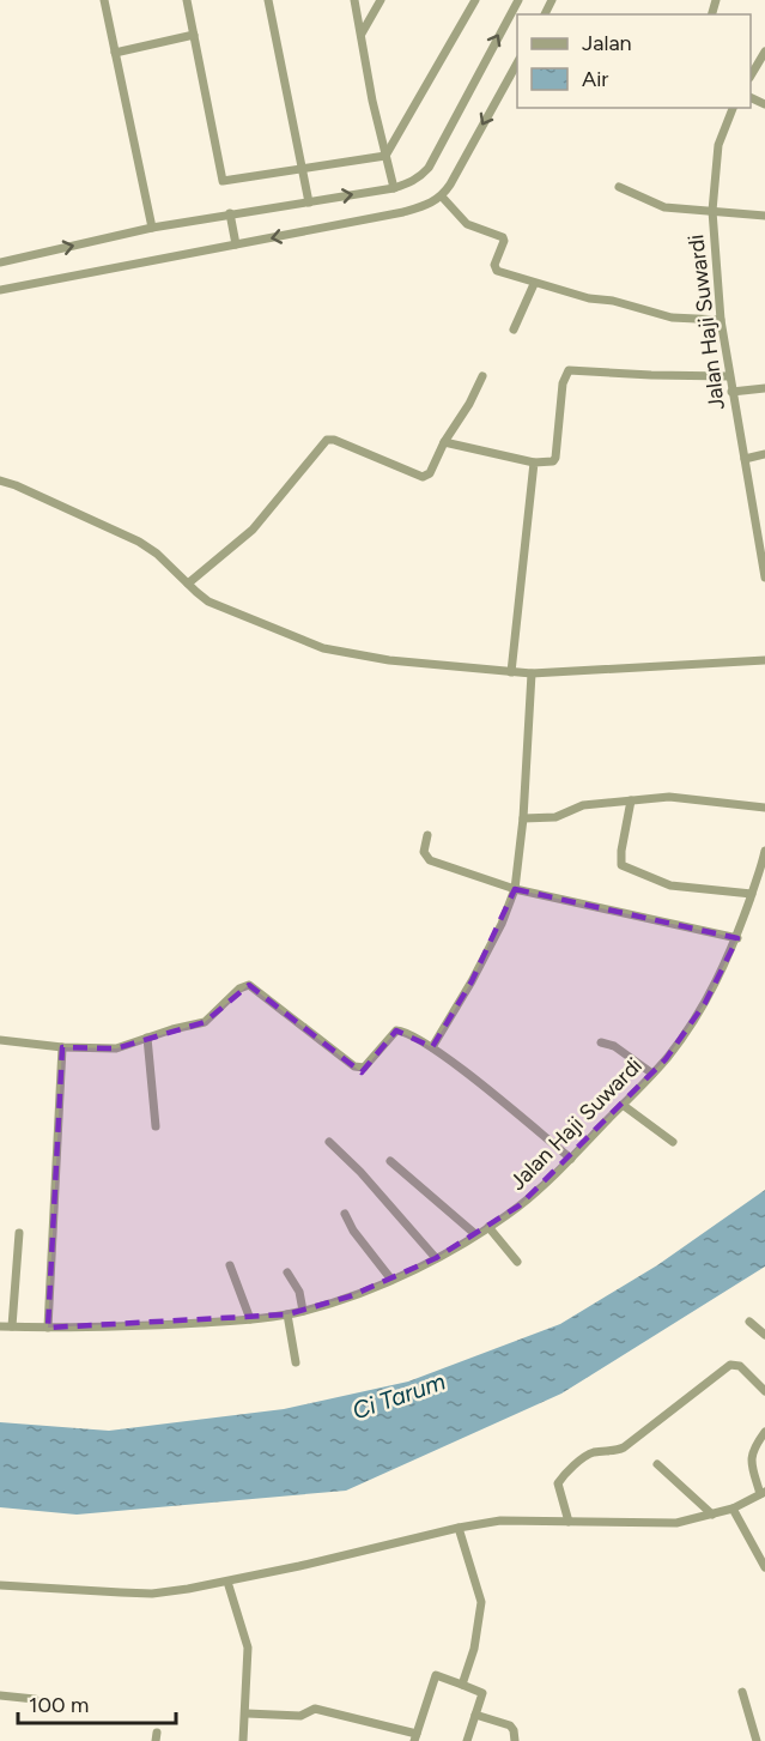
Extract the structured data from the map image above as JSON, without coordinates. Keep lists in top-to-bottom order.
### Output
{
  "streets": {
    "street": ["Jalan Haji Suwardi"]
  },
  "water": ["Ci Tarum"],
  "legend": ["Jalan", "Air"],
  "scale_bar": "100 m"
}
